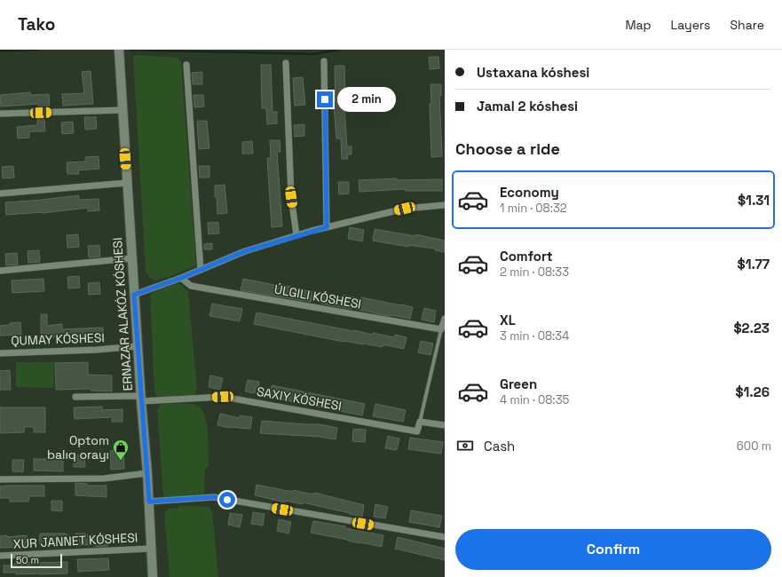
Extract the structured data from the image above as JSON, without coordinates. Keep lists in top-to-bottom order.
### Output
{
  "streets": {
    "main road": ["ERNAZAR ALAKÓZ KÓSHESI"],
    "street": ["ÚLGILI KÓSHESI", "QUMAY KÓSHESI", "XUR JANNET KÓSHESI"]
  },
  "crossings": [
    ["ERNAZAR ALAKÓZ KÓSHESI", "QUMAY KÓSHESI"],
    ["ERNAZAR ALAKÓZ KÓSHESI", "XUR JANNET KÓSHESI"]
  ],
  "places": {
    "shop": ["Optom balıq orayı"]
  },
  "scale_bar": "50 m",
  "page": {
    "header": "Tako",
    "nav": ["Map", "Layers", "Share"],
    "banner": ["Ustaxana kóshesi", "Jamal 2 kóshesi"],
    "bubble": "2 min",
    "heading": "Choose a ride",
    "list": [
      {
        "name": "Economy",
        "note": "1 min · 08:32",
        "value": "$1.31"
      },
      {
        "name": "Comfort",
        "note": "2 min · 08:33",
        "value": "$1.77"
      },
      {
        "name": "XL",
        "note": "3 min · 08:34",
        "value": "$2.23"
      },
      {
        "name": "Green",
        "note": "4 min · 08:35",
        "value": "$1.26"
      }
    ],
    "pay": ["Cash", "600 m"],
    "buttons": "Confirm",
    "scale": "50 m"
  }
}
